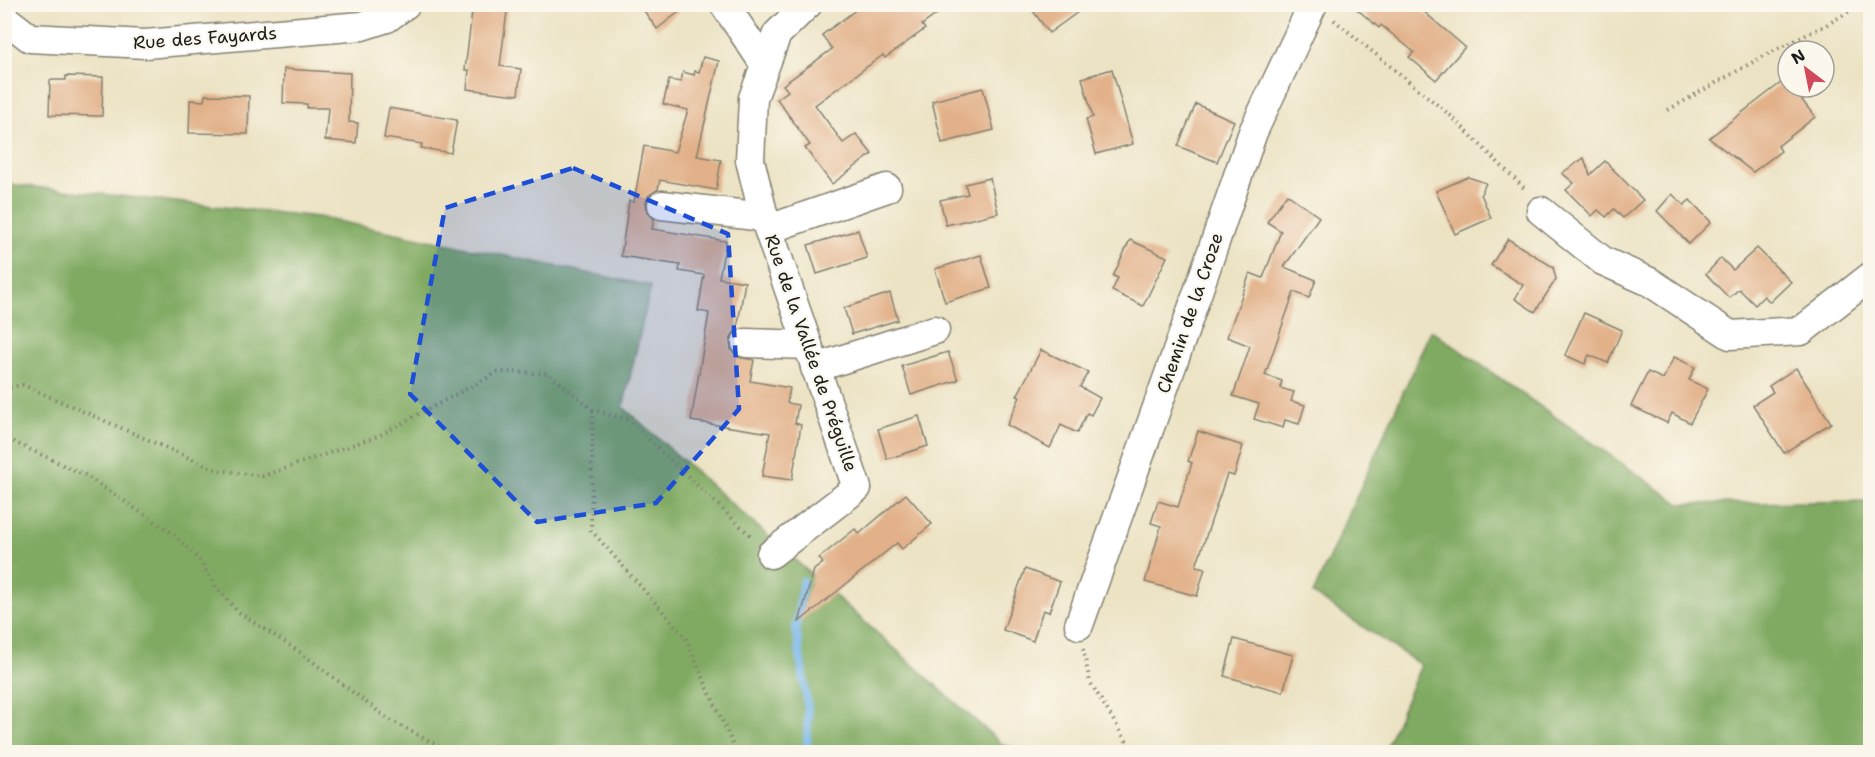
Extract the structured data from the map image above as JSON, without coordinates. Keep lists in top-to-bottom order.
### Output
{
  "streets": {
    "street": ["Rue des Fayards", "Chemin de la Croze", "Rue de la Vallée de Préguille"]
  },
  "north": "top left"
}
